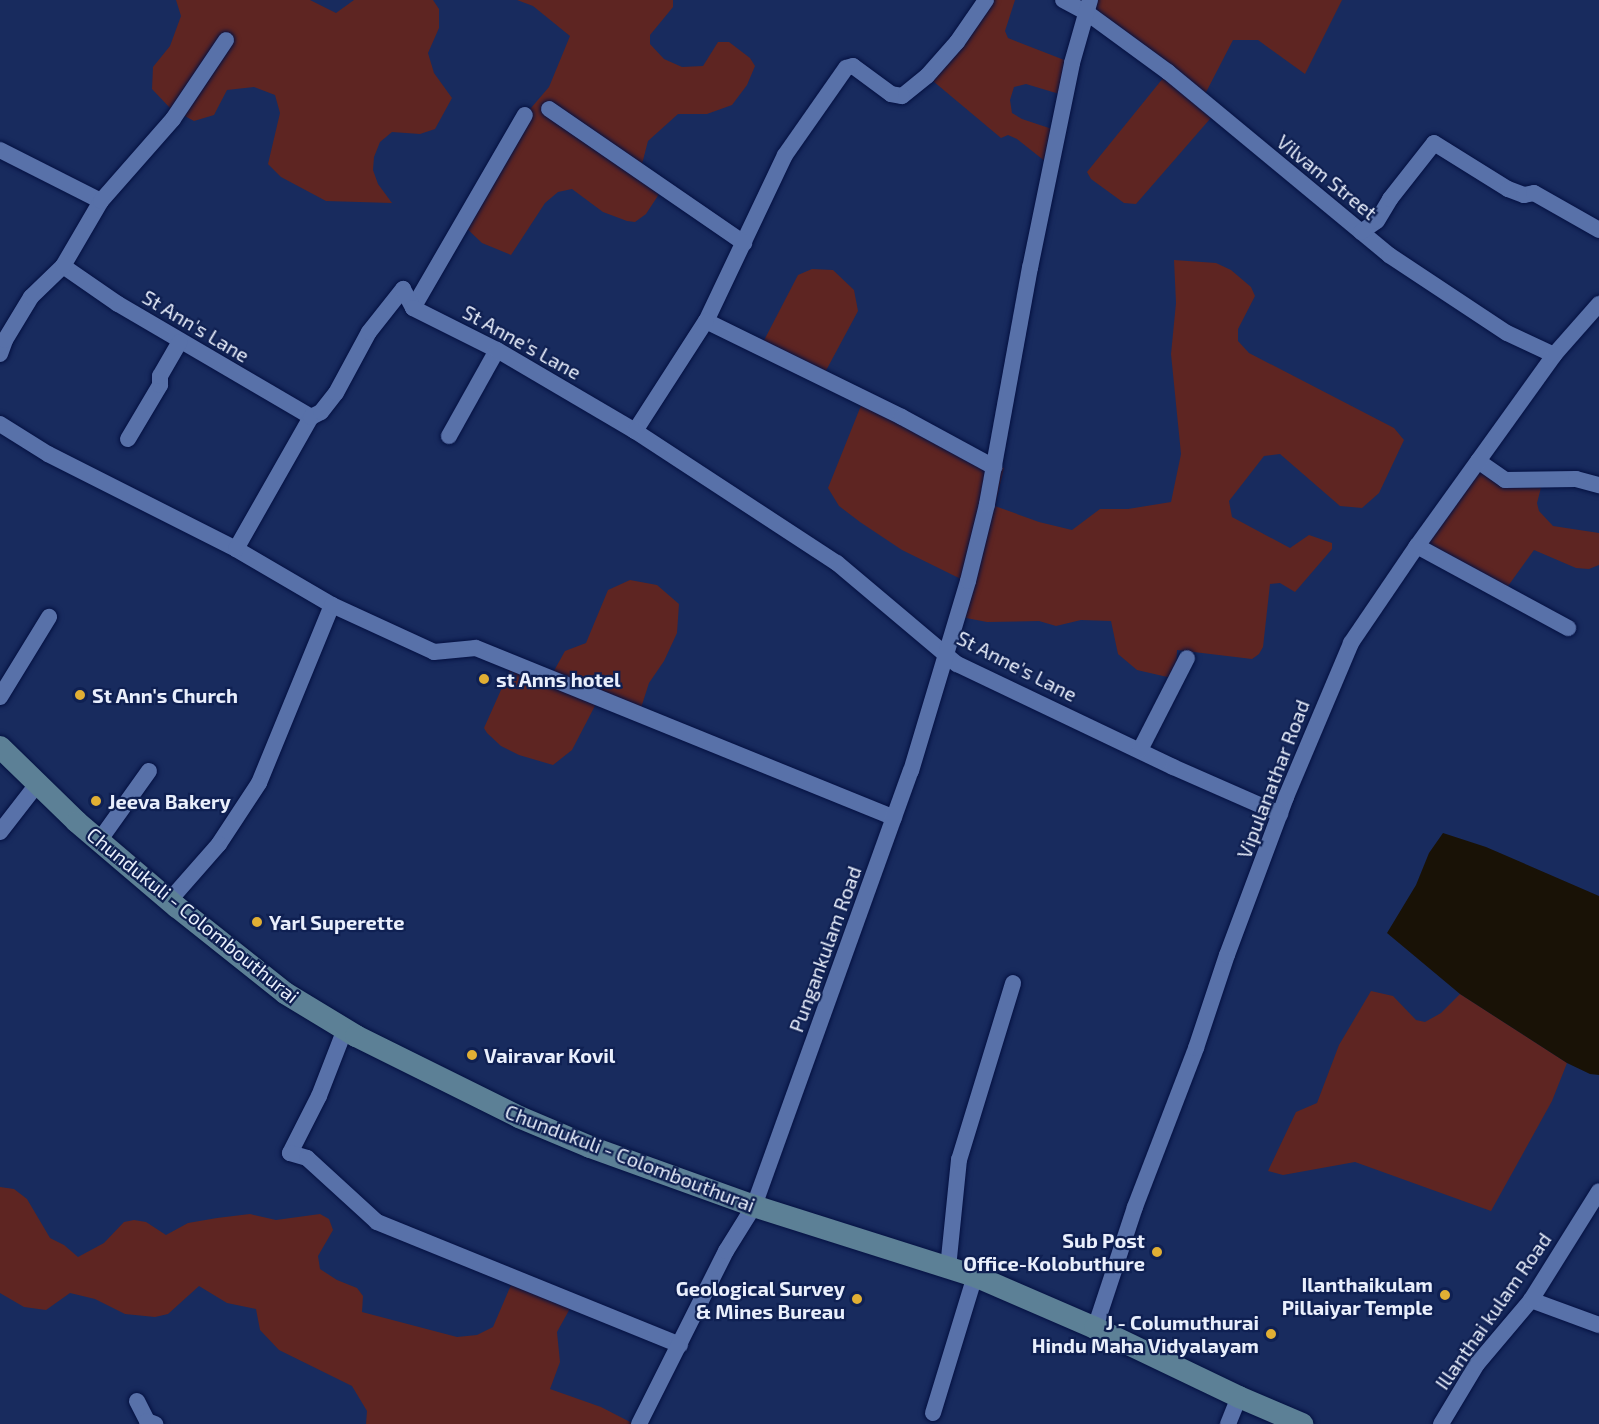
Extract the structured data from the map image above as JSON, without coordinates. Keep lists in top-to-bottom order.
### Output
{
  "streets": {
    "main road": ["Chundukuli - Colombouthurai"],
    "street": [
      "Vilvam Street",
      "St Ann's Lane",
      "St Anne's Lane",
      "Vipulanathar Road",
      "Pungankulam Road",
      "Illanthai kulam Road"
    ]
  },
  "crossings": [
    ["Vilvam Street", "Vipulanathar Road"],
    ["Vilvam Street", "Pungankulam Road"],
    ["St Ann's Lane", "St Anne's Lane"],
    ["St Anne's Lane", "Vipulanathar Road"],
    ["St Anne's Lane", "Pungankulam Road"],
    ["Vipulanathar Road", "Chundukuli - Colombouthurai"],
    ["Chundukuli - Colombouthurai", "Pungankulam Road"]
  ],
  "places": [
    "st Anns hotel",
    "St Ann's Church",
    "Jeeva Bakery",
    "Yarl Superette",
    "Vairavar Kovil",
    "Sub Post Office-Kolobuthure",
    "Ilanthaikulam Pillaiyar Temple",
    "Geological Survey & Mines Bureau",
    "J - Columuthurai Hindu Maha Vidyalayam"
  ]
}
